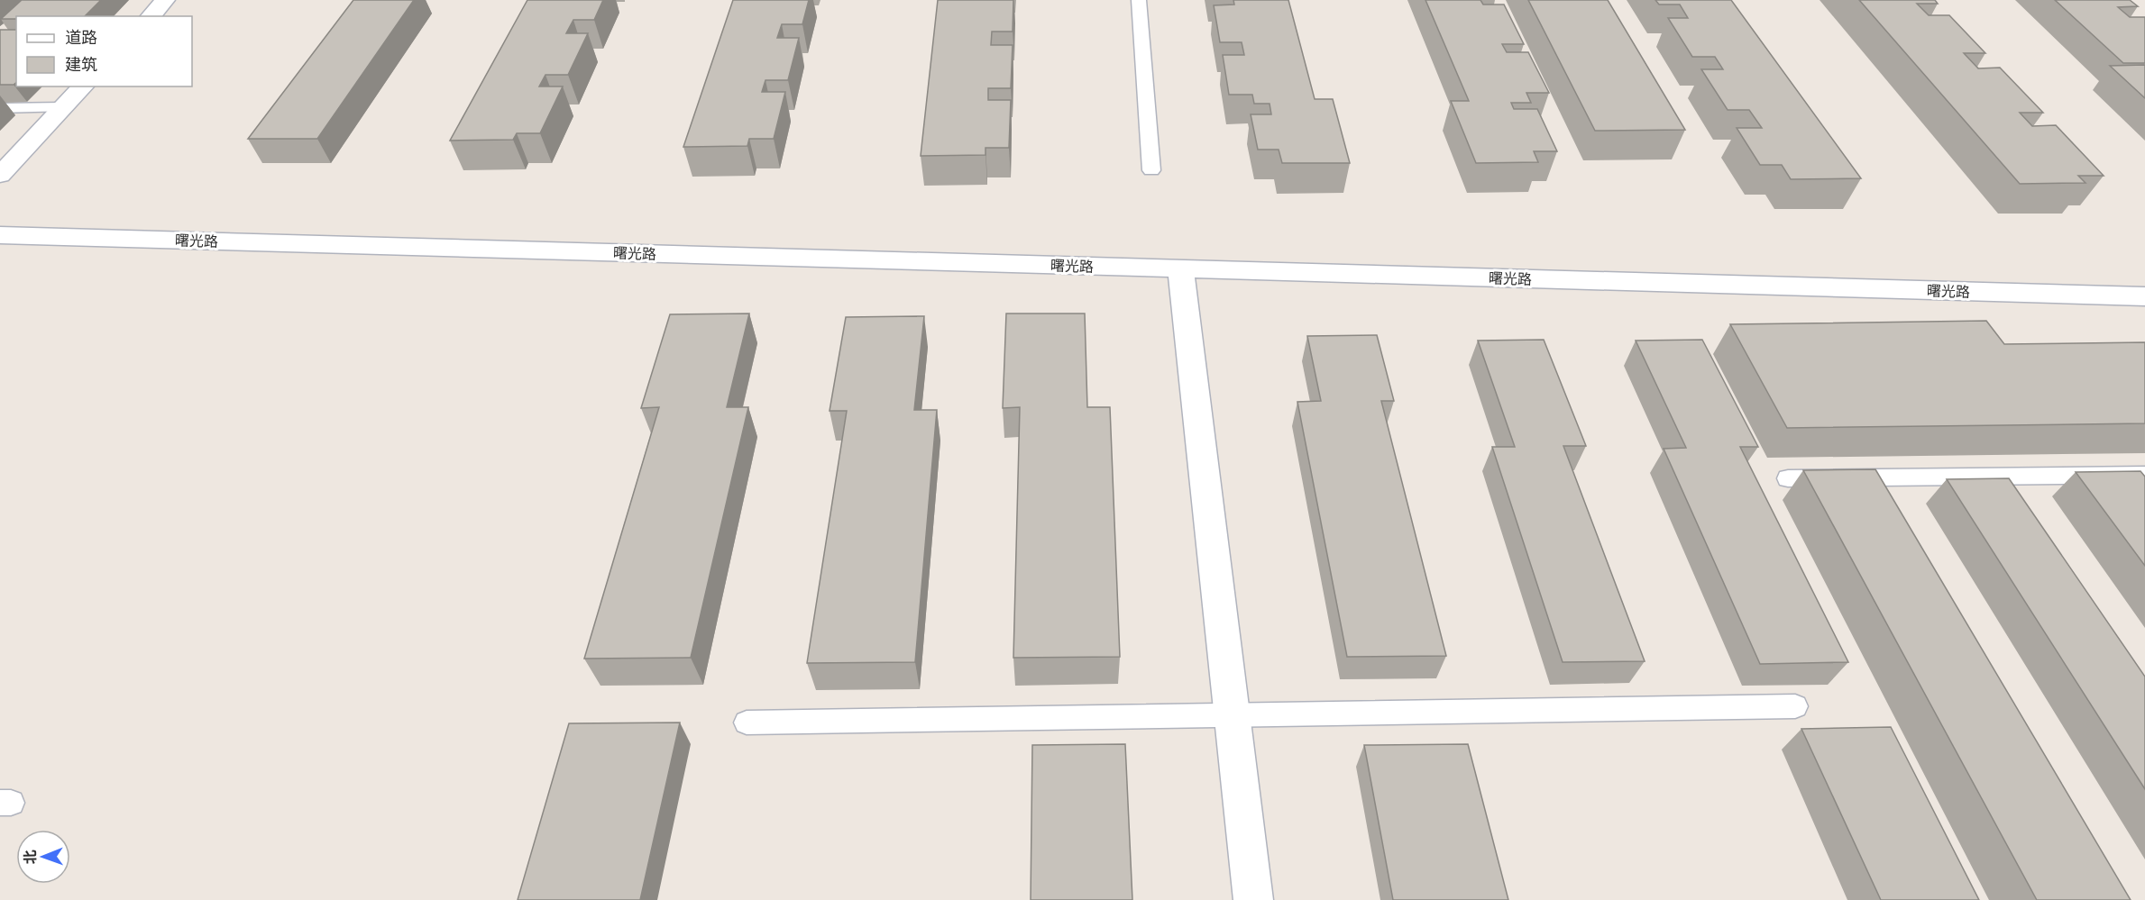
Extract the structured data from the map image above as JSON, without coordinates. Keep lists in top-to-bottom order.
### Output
{
  "streets": {
    "street": ["曙光路"]
  },
  "legend": ["道路", "建筑"],
  "north": "left"
}
